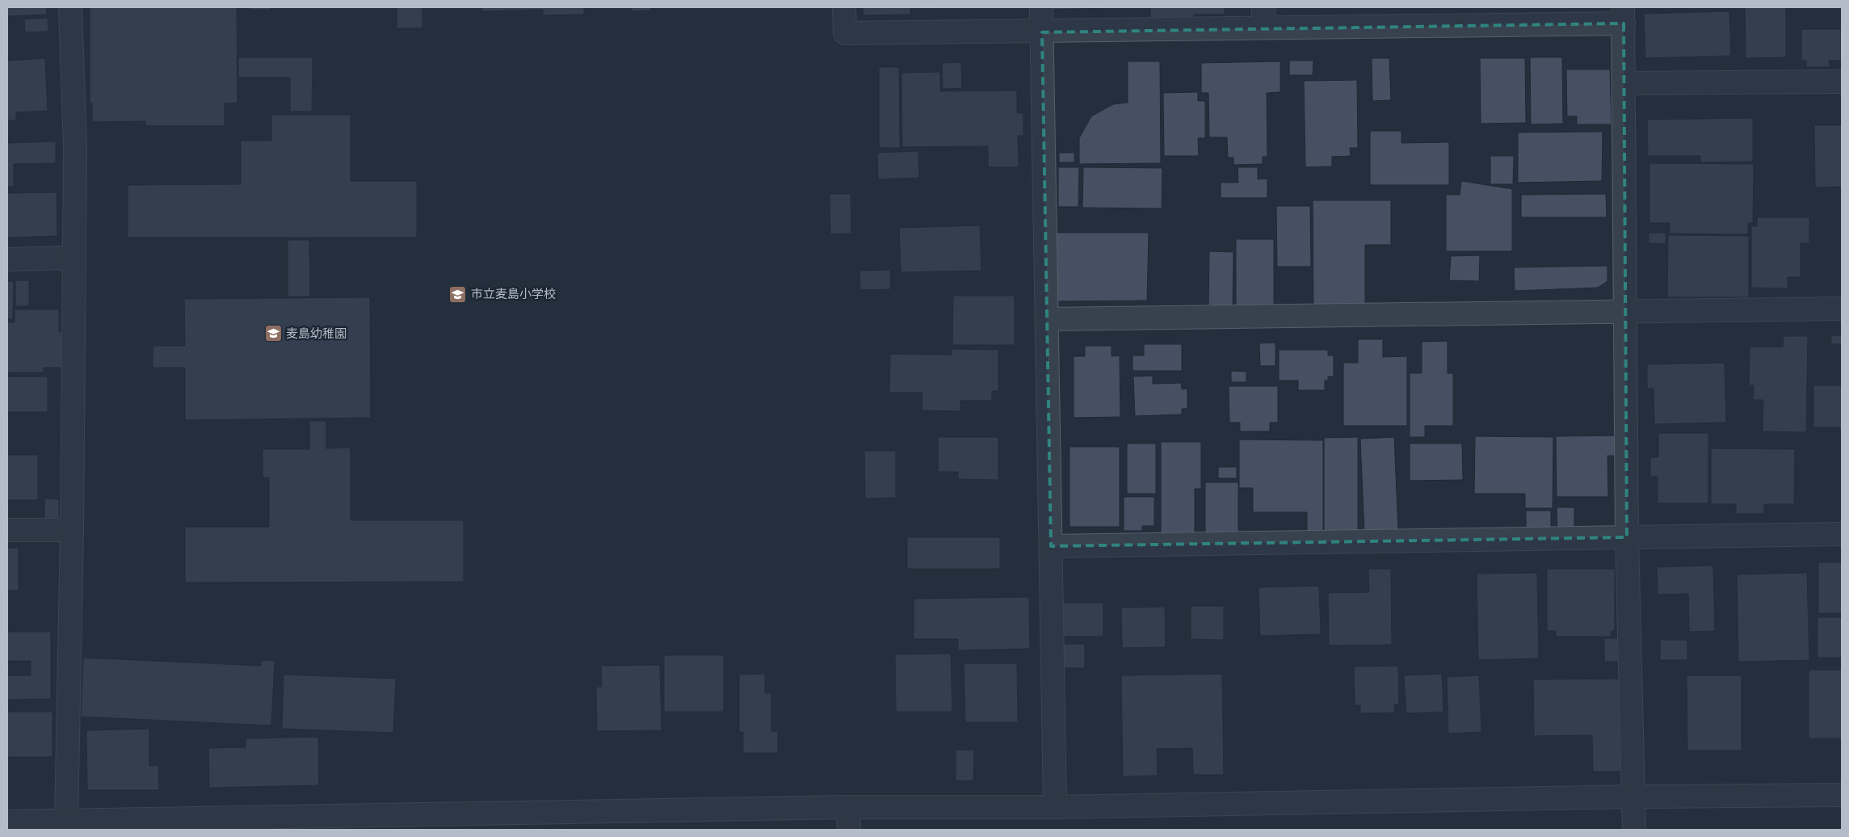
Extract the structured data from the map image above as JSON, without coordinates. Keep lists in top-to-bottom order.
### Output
{
  "places": {
    "school or university": ["市立麦島小学校", "麦島幼稚園"]
  }
}
